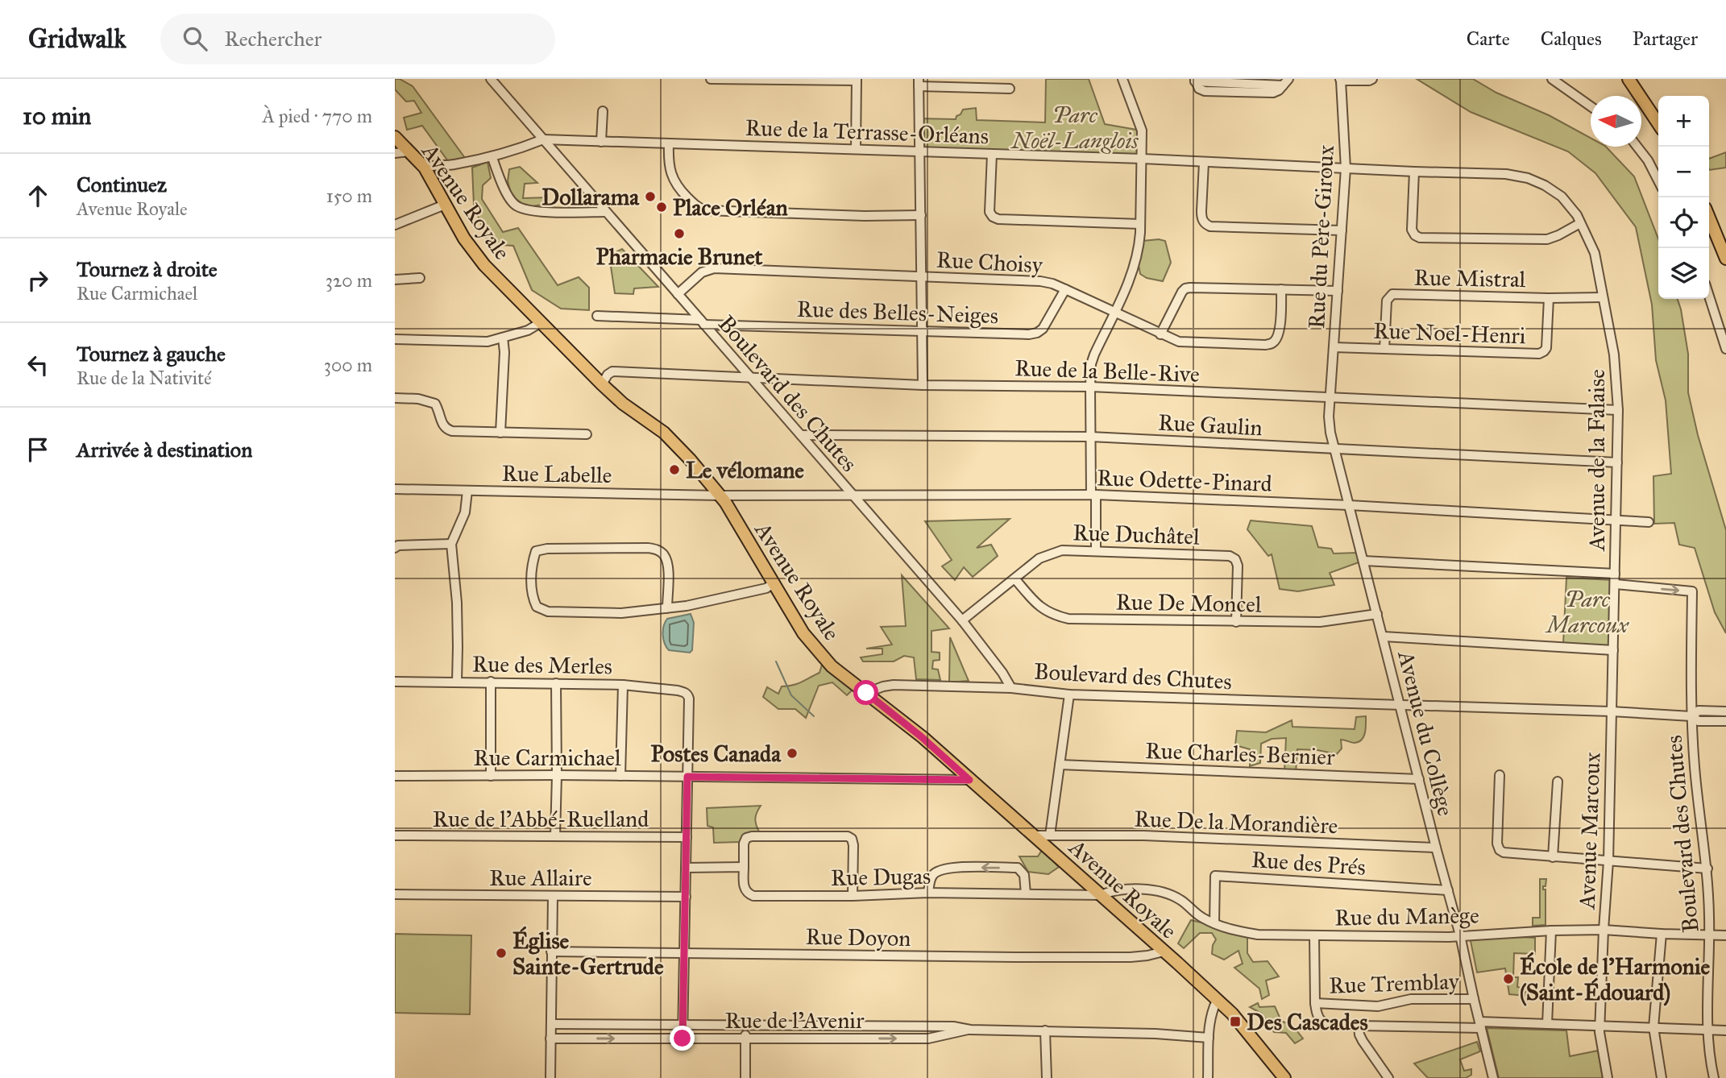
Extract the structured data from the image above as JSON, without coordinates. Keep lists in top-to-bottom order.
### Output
{
  "streets": {
    "main road": ["Avenue Royale"],
    "street": [
      "Rue de la Terrasse-Orléans",
      "Rue du Père-Giroux",
      "Rue Choisy",
      "Rue Mistral",
      "Rue des Belles-Neiges",
      "Rue Noel-Henri",
      "Rue de la Belle-Rive",
      "Boulevard des Chutes",
      "Rue Gaulin",
      "Avenue de la Falaise",
      "Rue Labelle",
      "Rue Odette-Pinard",
      "Rue Duchâtel",
      "Rue De Moncel",
      "Rue des Merles",
      "Avenue du Collège",
      "Rue Charles-Bernier",
      "Rue Carmichael",
      "Rue de l'Abbé-Ruelland",
      "Rue De la Morandière",
      "Avenue Marcoux",
      "Rue des Prés",
      "Rue Dugas",
      "Rue Allaire",
      "Rue du Manège",
      "Rue Doyon",
      "Rue Tremblay",
      "Rue de l'Avenir"
    ]
  },
  "crossings": [
    ["Rue de la Terrasse-Orléans", "Avenue Royale"],
    ["Rue de la Terrasse-Orléans", "Rue du Père-Giroux"],
    ["Rue de la Terrasse-Orléans", "Boulevard des Chutes"],
    ["Rue de la Terrasse-Orléans", "Avenue de la Falaise"],
    ["Avenue Royale", "Rue de la Belle-Rive"],
    ["Avenue Royale", "Rue Labelle"],
    ["Avenue Royale", "Rue Odette-Pinard"],
    ["Avenue Royale", "Rue Carmichael"],
    ["Avenue Royale", "Rue De la Morandière"],
    ["Avenue Royale", "Rue Dugas"],
    ["Avenue Royale", "Rue du Manège"],
    ["Avenue Royale", "Rue Doyon"],
    ["Rue du Père-Giroux", "Rue Noel-Henri"],
    ["Rue du Père-Giroux", "Rue de la Belle-Rive"],
    ["Rue du Père-Giroux", "Avenue de la Falaise"],
    ["Rue du Père-Giroux", "Avenue du Collège"],
    ["Rue Choisy", "Rue des Belles-Neiges"],
    ["Rue Choisy", "Boulevard des Chutes"],
    ["Rue Mistral", "Rue Noel-Henri"],
    ["Rue Mistral", "Avenue de la Falaise"],
    ["Rue des Belles-Neiges", "Boulevard des Chutes"],
    ["Rue de la Belle-Rive", "Boulevard des Chutes"],
    ["Rue de la Belle-Rive", "Avenue de la Falaise"],
    ["Rue de la Belle-Rive", "Avenue du Collège"],
    ["Boulevard des Chutes", "Rue Gaulin"],
    ["Boulevard des Chutes", "Rue Odette-Pinard"],
    ["Boulevard des Chutes", "Rue Duchâtel"],
    ["Boulevard des Chutes", "Avenue du Collège"],
    ["Boulevard des Chutes", "Avenue Marcoux"],
    ["Boulevard des Chutes", "Rue du Manège"],
    ["Rue Gaulin", "Avenue de la Falaise"],
    ["Rue Gaulin", "Avenue du Collège"],
    ["Avenue de la Falaise", "Rue Odette-Pinard"],
    ["Avenue de la Falaise", "Avenue Marcoux"],
    ["Rue Labelle", "Rue Odette-Pinard"],
    ["Rue Odette-Pinard", "Avenue du Collège"],
    ["Rue Duchâtel", "Rue De Moncel"],
    ["Rue De Moncel", "Avenue du Collège"],
    ["Rue des Merles", "Rue Carmichael"],
    ["Avenue du Collège", "Rue Charles-Bernier"],
    ["Avenue du Collège", "Rue De la Morandière"],
    ["Avenue du Collège", "Rue des Prés"],
    ["Avenue du Collège", "Rue du Manège"],
    ["Avenue du Collège", "Rue Tremblay"],
    ["Avenue Marcoux", "Rue du Manège"],
    ["Rue des Prés", "Rue du Manège"],
    ["Rue Dugas", "Rue du Manège"]
  ],
  "parks": ["Parc Noël-Langlois", "Parc Marcoux"],
  "places": {
    "other": [
      "Dollarama",
      "Place Orléan",
      "Pharmacie Brunet",
      "Le vélomane",
      "Postes Canada",
      "Église Sainte-Gertrude",
      "École de l'Harmonie (Saint-Édouard)"
    ],
    "transit": ["Des Cascades"]
  },
  "north": "left",
  "page": {
    "header": "Gridwalk",
    "search": "Rechercher",
    "nav": ["Carte", "Calques", "Partager"],
    "heading": ["10 min", "À pied · 770 m"],
    "map_buttons": ["+", "−"],
    "list": [
      ["Continuez", "Avenue Royale", "150 m"],
      ["Tournez à droite", "Rue Carmichael", "320 m"],
      ["Tournez à gauche", "Rue de la Nativité", "300 m"],
      "Arrivée à destination"
    ]
  }
}
